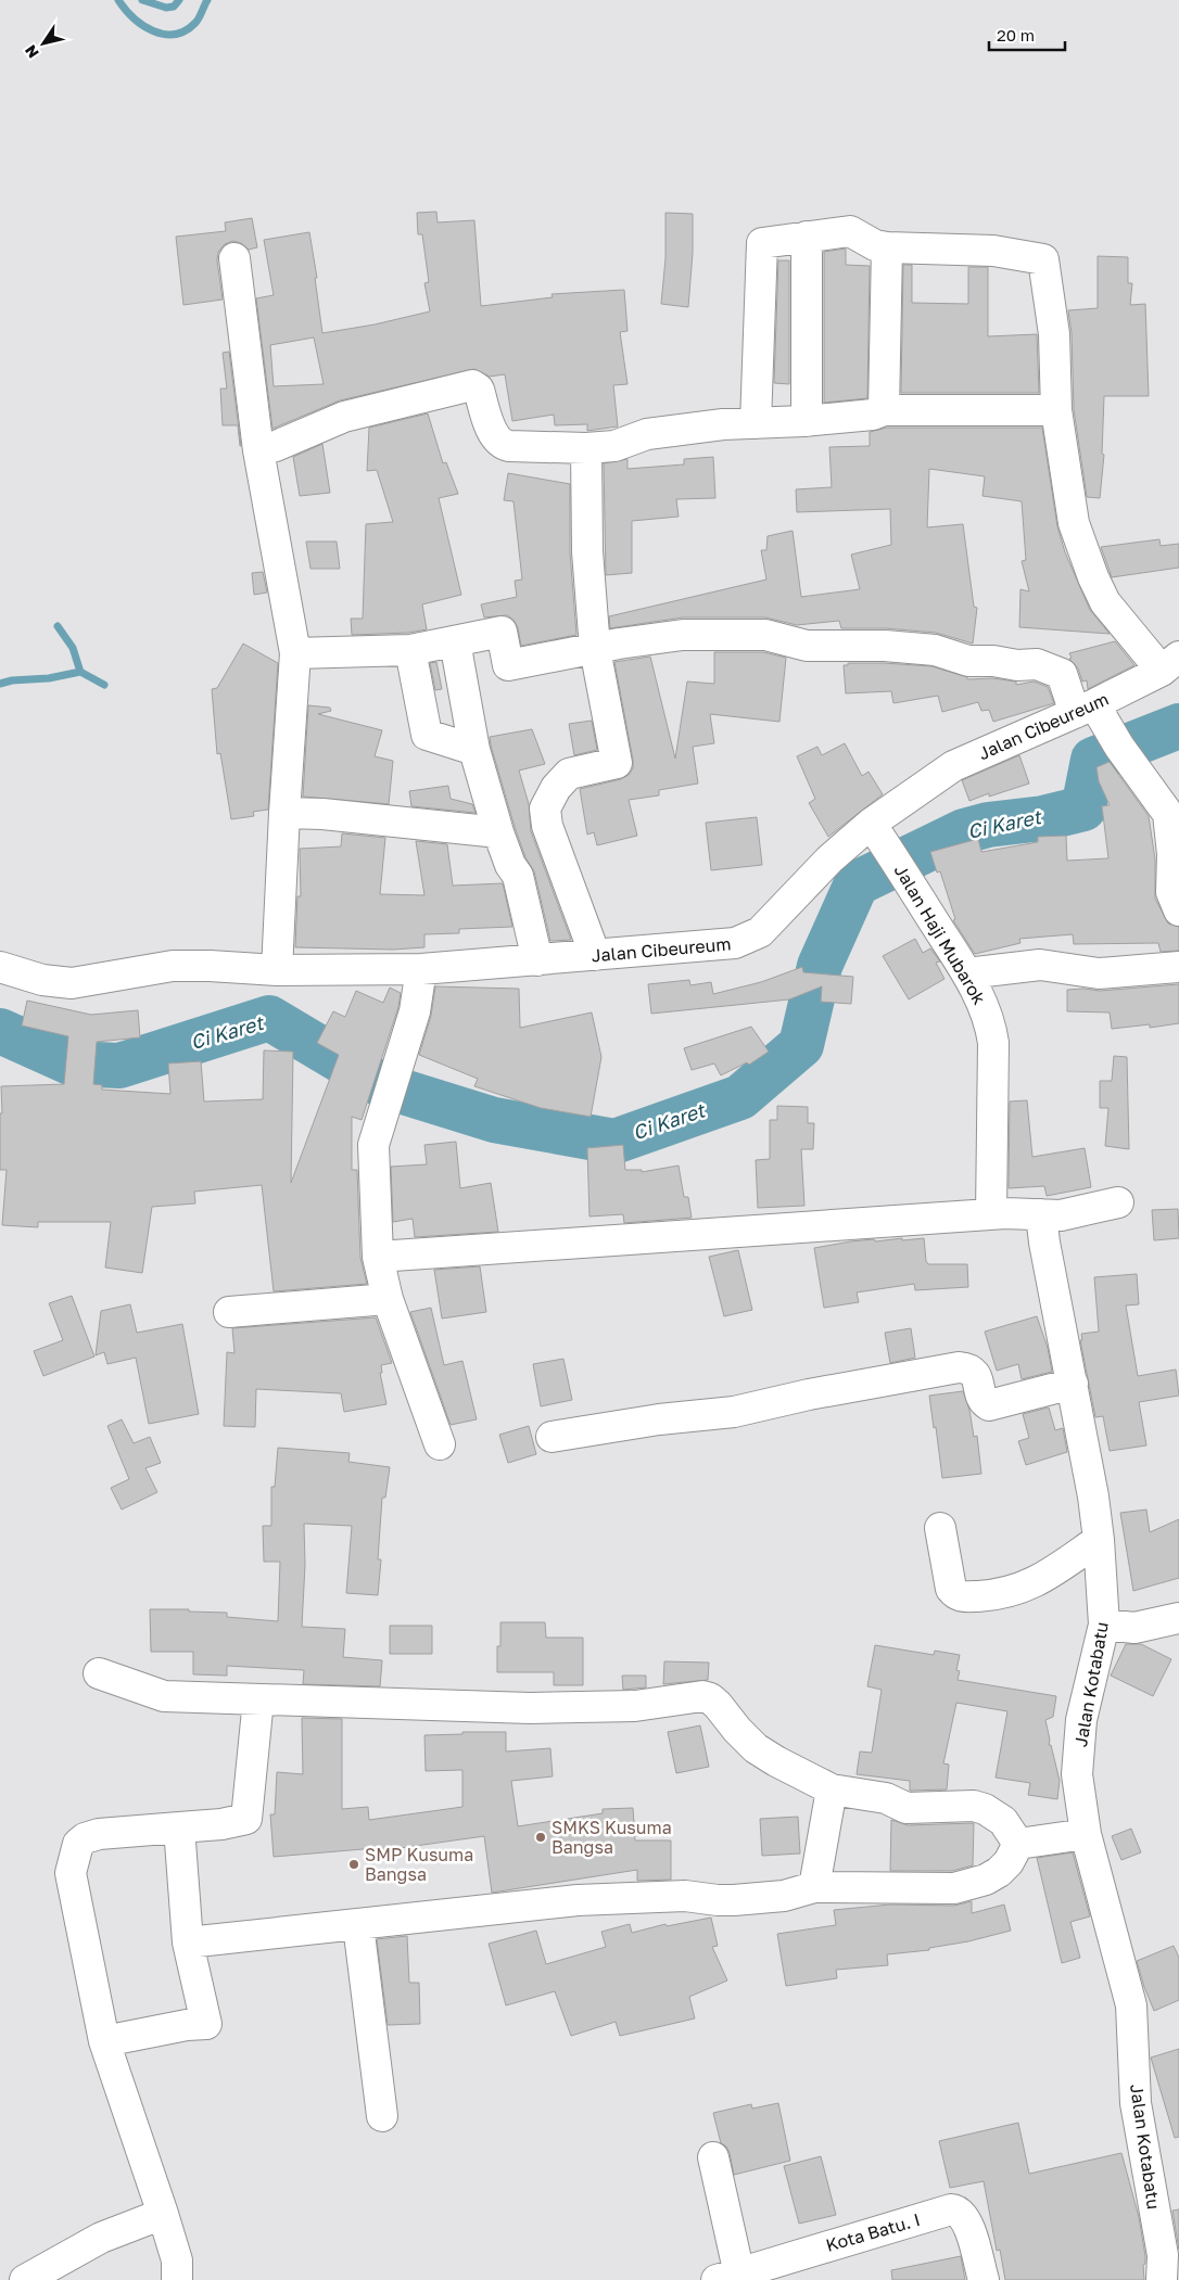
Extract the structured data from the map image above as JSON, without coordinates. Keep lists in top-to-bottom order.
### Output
{
  "streets": {
    "street": [
      "Jalan Cibeureum",
      "Jalan Haji Mubarok",
      "Jalan Kotabatu",
      "Kota Batu. I"
    ]
  },
  "crossings": [
    ["Jalan Cibeureum", "Jalan Haji Mubarok"]
  ],
  "water": ["Ci Karet"],
  "places": ["SMKS Kusuma Bangsa", "SMP Kusuma Bangsa"],
  "scale_bar": "20 m",
  "north": "bottom left"
}
